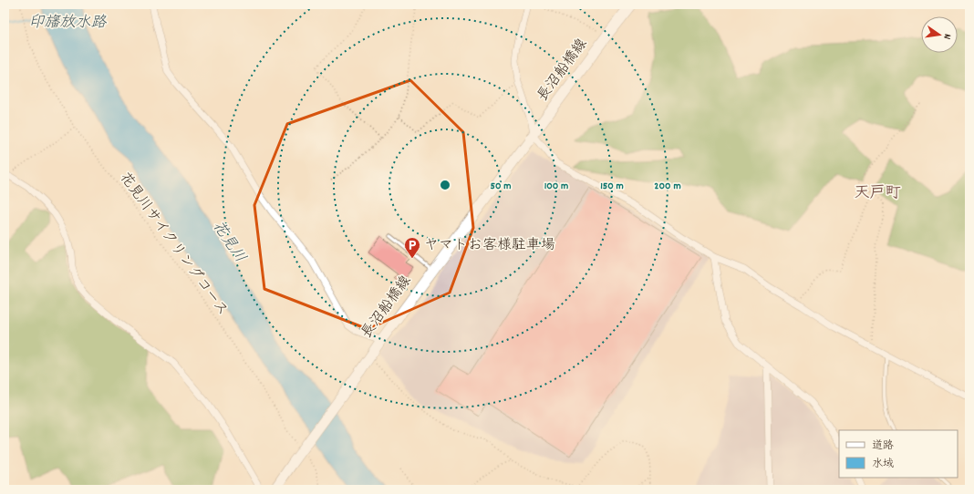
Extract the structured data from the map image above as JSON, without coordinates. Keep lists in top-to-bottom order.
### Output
{
  "streets": {
    "main road": ["長沼船橋線"],
    "path": ["花見川サイクリングコース"]
  },
  "districts": ["天戸町"],
  "water": ["印旛放水路", "花見川"],
  "places": {
    "parking": ["ヤマトお客様駐車場"]
  },
  "legend": ["道路", "水域"],
  "north": "right",
  "rings": [
    "50 m",
    "100 m",
    "150 m",
    "200 m"
  ]
}
